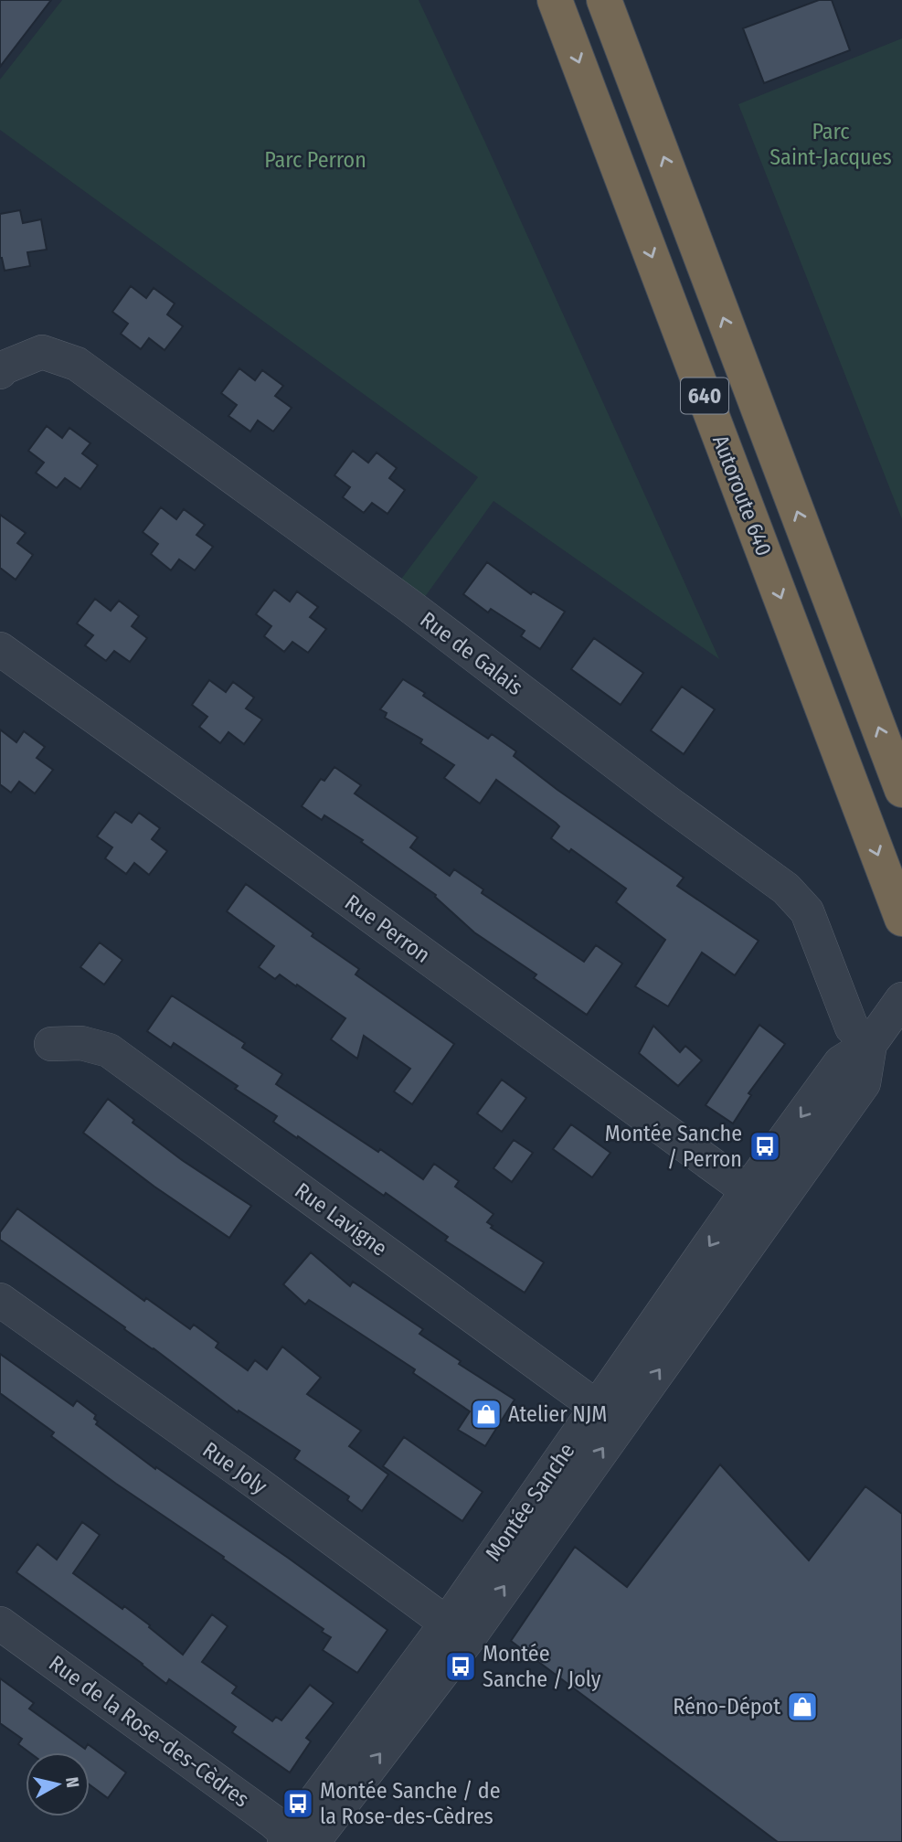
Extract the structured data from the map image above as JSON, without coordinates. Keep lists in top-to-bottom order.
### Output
{
  "streets": {
    "highway": ["640", "Autoroute 640"],
    "street": [
      "Rue de Galais",
      "Rue Perron",
      "Rue Lavigne",
      "Rue Joly",
      "Montée Sanche",
      "Rue de la Rose-des-Cèdres"
    ]
  },
  "crossings": [
    ["Rue de Galais", "Montée Sanche"],
    ["Rue Perron", "Montée Sanche"],
    ["Rue Lavigne", "Montée Sanche"],
    ["Rue Joly", "Montée Sanche"],
    ["Montée Sanche", "Rue de la Rose-des-Cèdres"]
  ],
  "parks": ["Parc Saint-Jacques", "Parc Perron"],
  "places": {
    "bus stop": ["Montée Sanche / Perron", "Montée Sanche / Joly", "Montée Sanche / de la Rose-des-Cèdres"],
    "shop": ["Atelier NJM", "Réno-Dépot"]
  },
  "north": "right"
}
